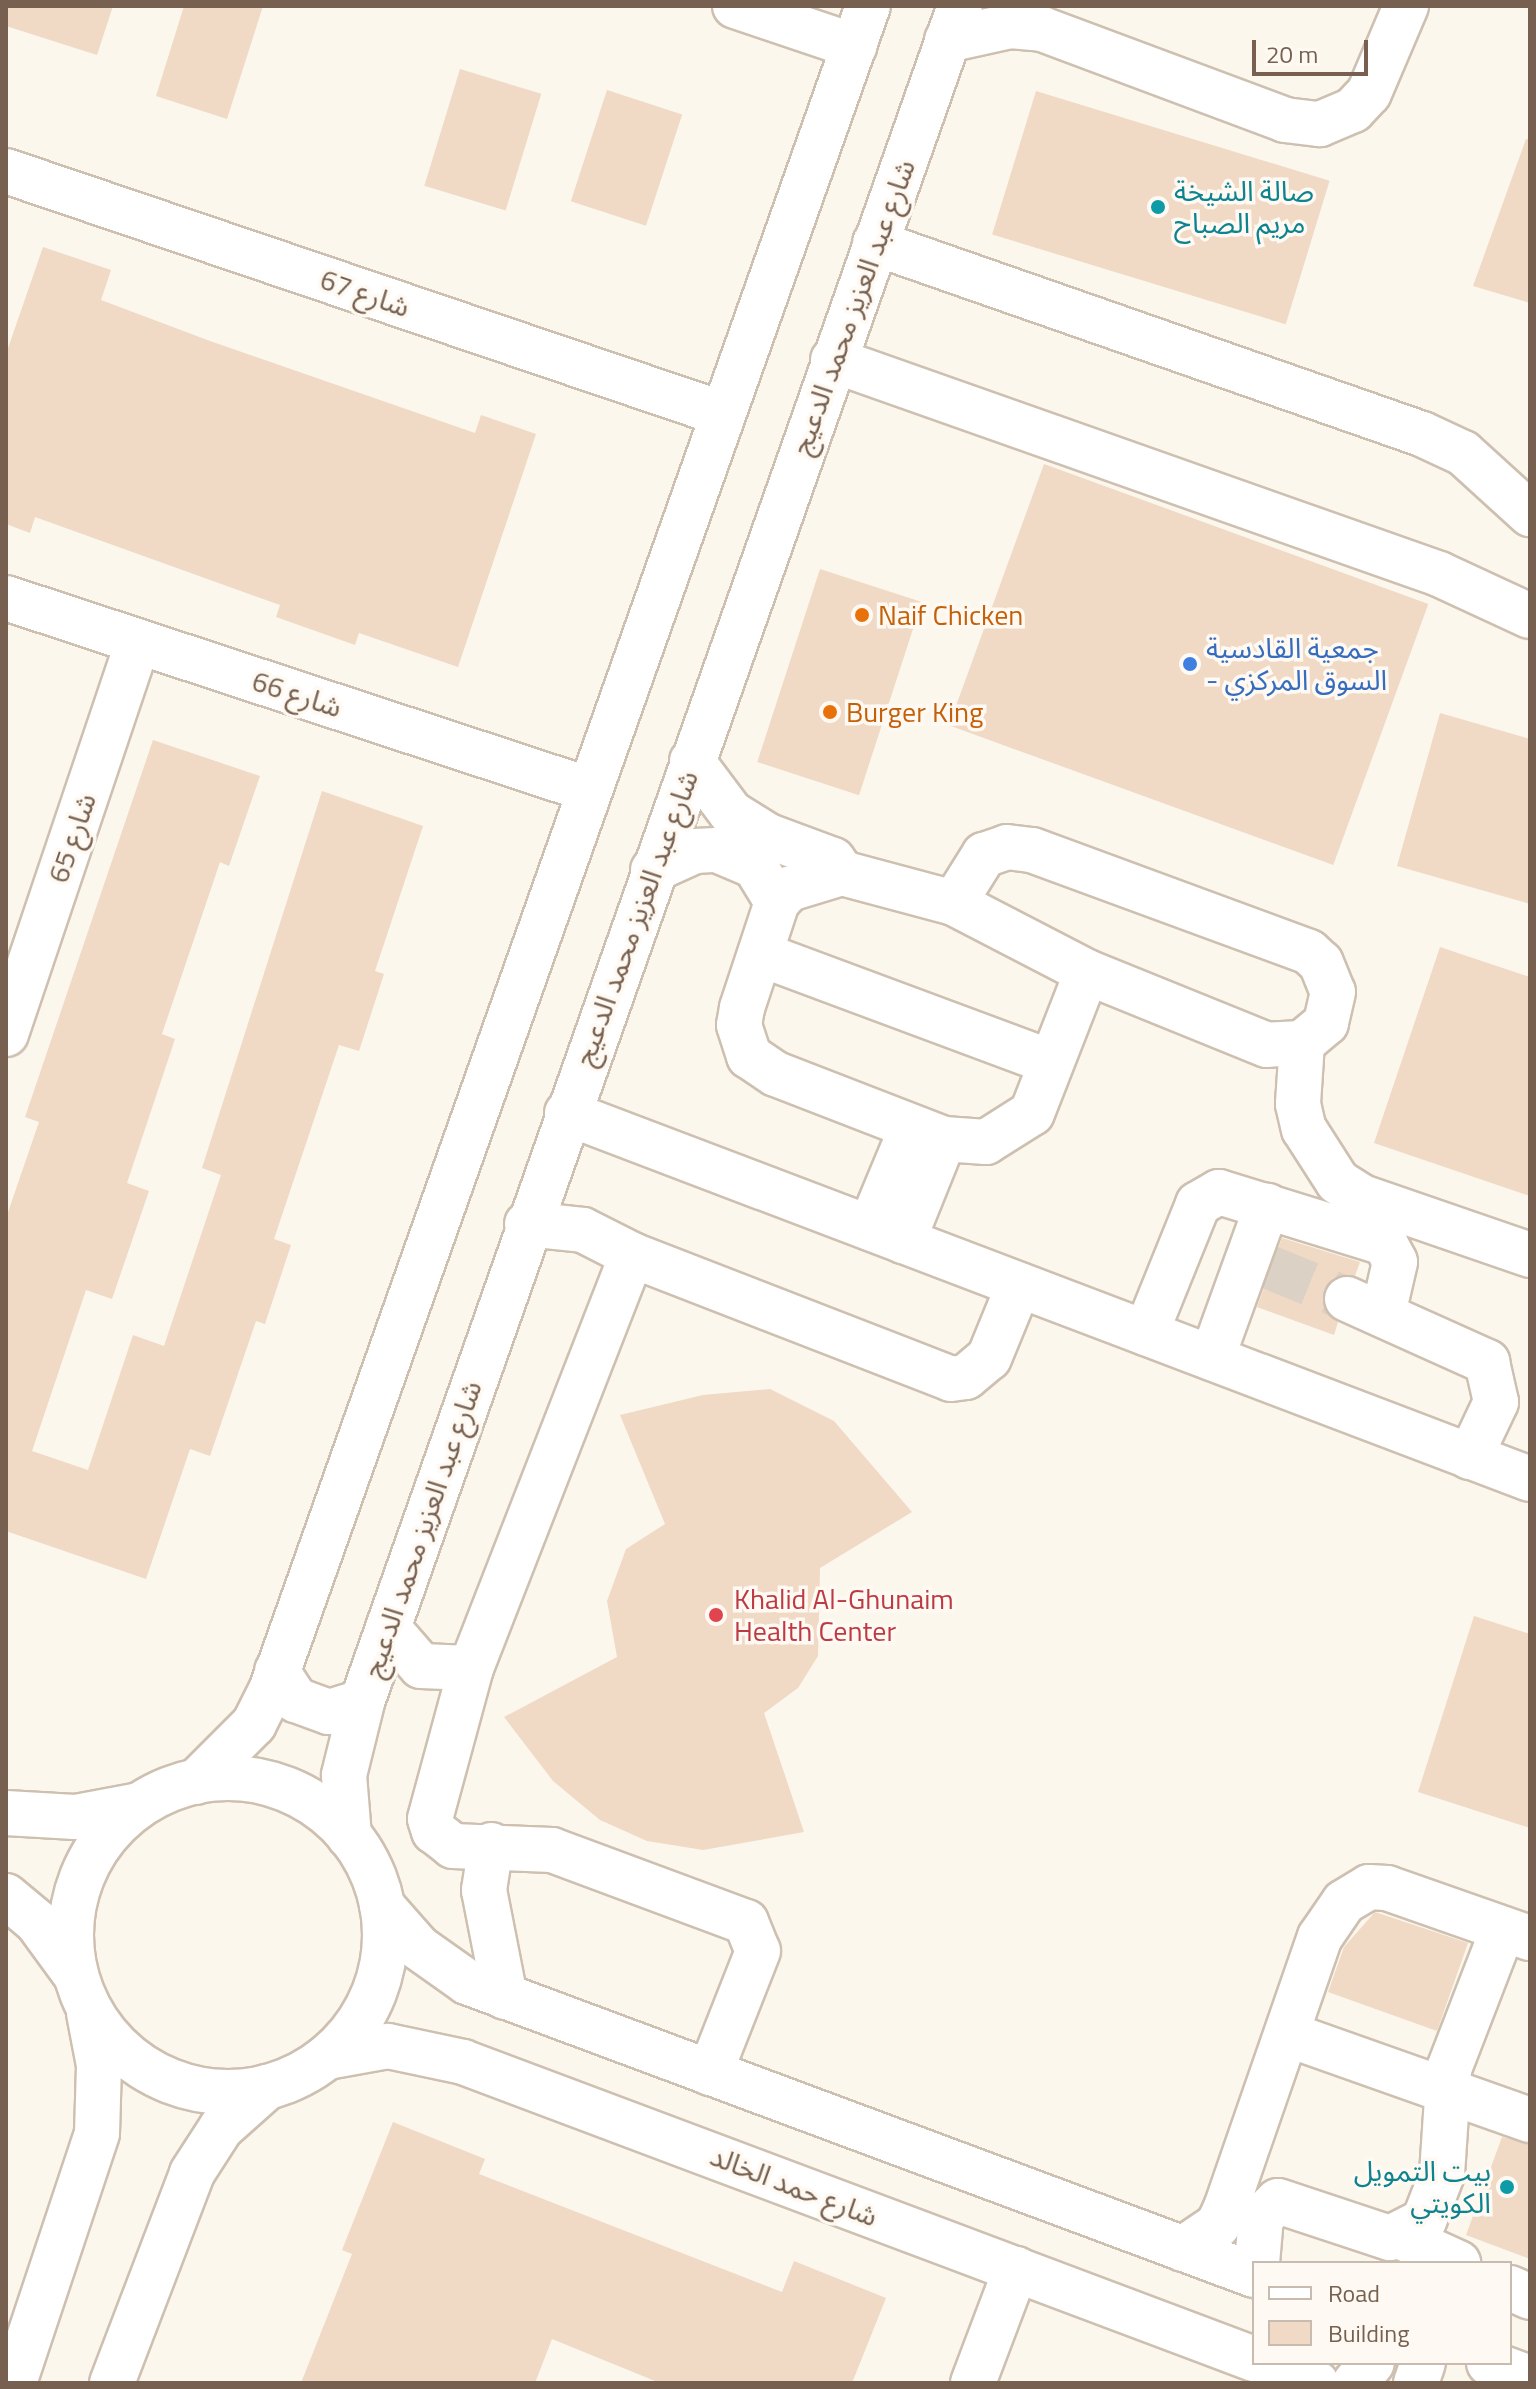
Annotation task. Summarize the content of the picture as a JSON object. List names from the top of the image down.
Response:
{
  "streets": {
    "street": [
      "شارع 67",
      "شارع عبد العزيز محمد الدعيج",
      "شارع 66",
      "شارع 65",
      "شارع حمد الخالد"
    ]
  },
  "crossings": [
    ["شارع 66", "شارع 65"]
  ],
  "places": [
    "صالة الشيخة مريم الصباح",
    "Naif Chicken",
    "جمعية القادسية - السوق المركزي",
    "Burger King",
    "Khalid Al-Ghunaim Health Center",
    "بيت التمويل الكويتي"
  ],
  "legend": ["Road", "Building"],
  "scale_bar": "20 m"
}
